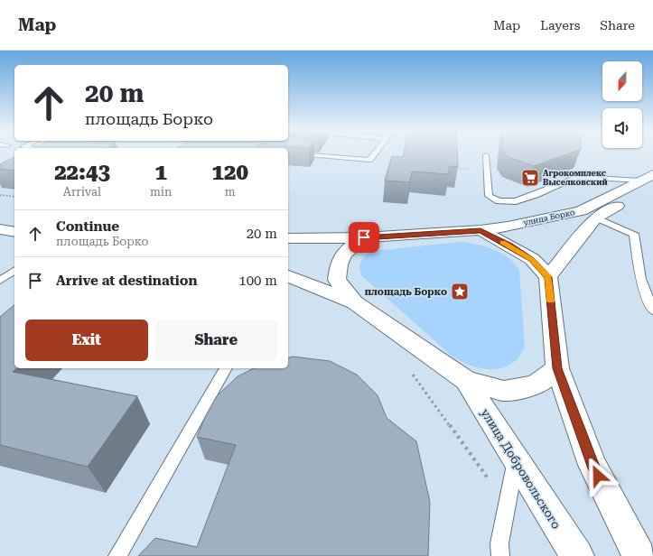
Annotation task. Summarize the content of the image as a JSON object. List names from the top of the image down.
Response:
{
  "streets": {
    "main road": ["улица Борко", "улица Добровольского"]
  },
  "places": {
    "supermarket": ["Агрокомплекс Выселковский"],
    "place": ["площадь Борко"]
  },
  "north": "bottom",
  "page": {
    "header": "Map",
    "nav": ["Map", "Layers", "Share"],
    "turn": ["20 m", "площадь Борко"],
    "eta": [
      "22:43",
      "Arrival",
      "1",
      "min",
      "120",
      "m"
    ],
    "list": [
      {
        "name": "Continue",
        "note": "площадь Борко",
        "value": "20 m"
      },
      {
        "name": "Arrive at destination",
        "value": "100 m"
      }
    ],
    "buttons": ["Exit", "Share"]
  }
}
